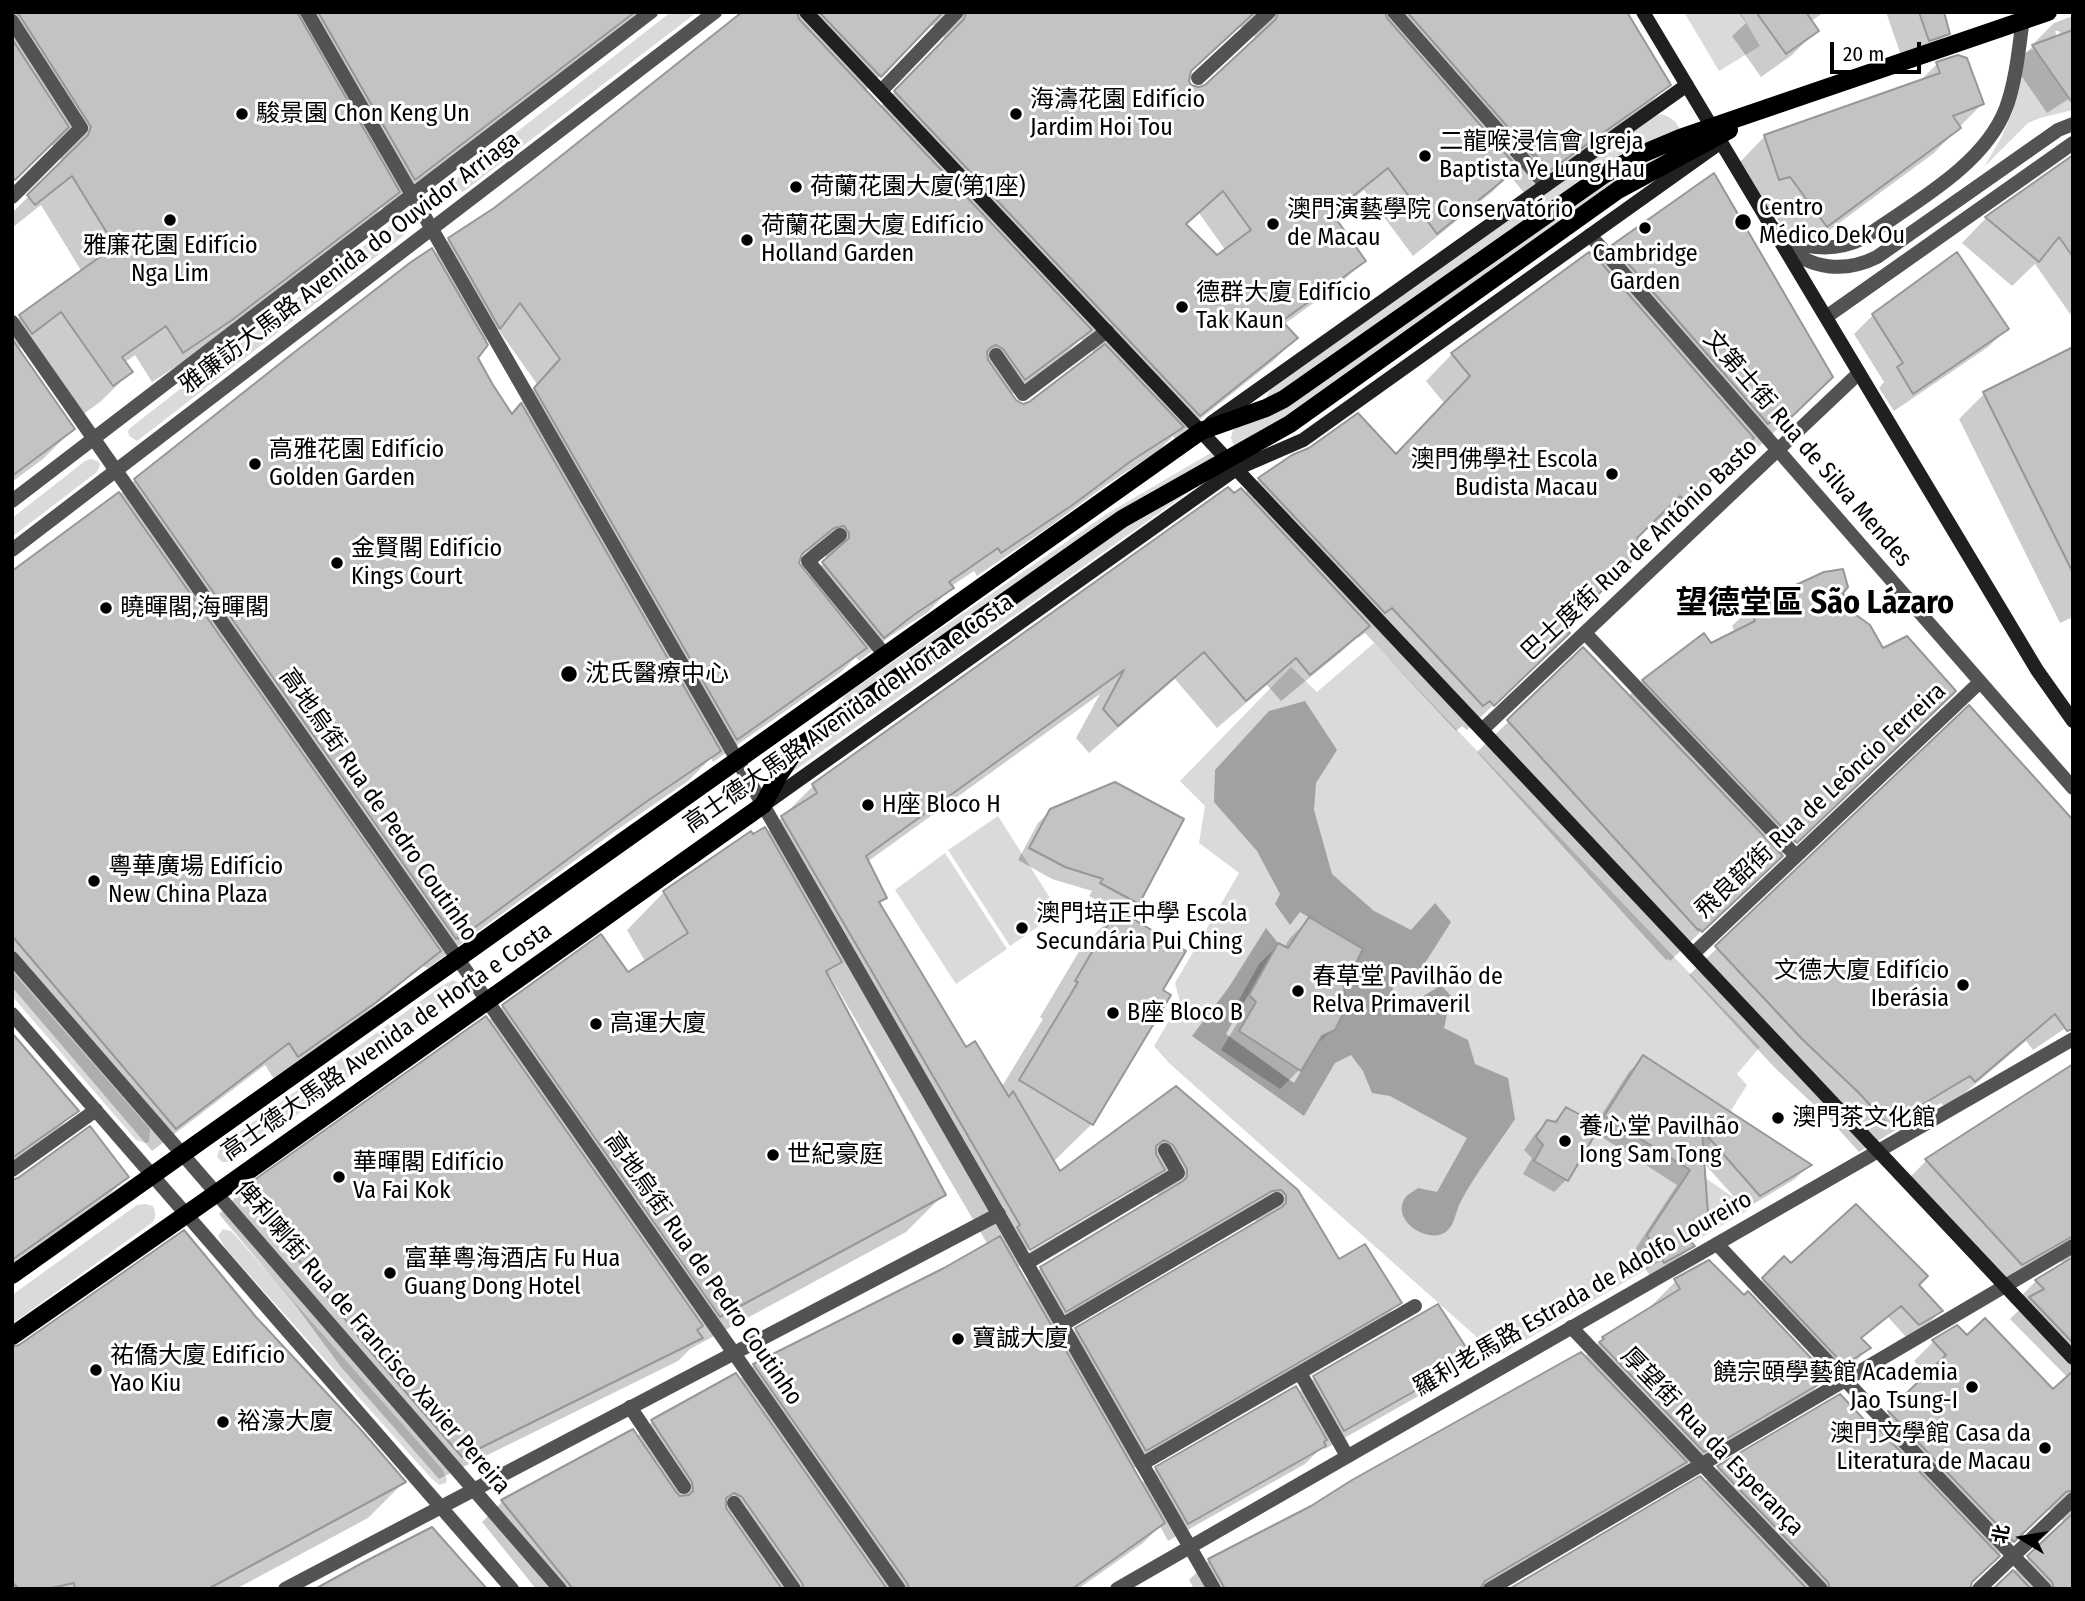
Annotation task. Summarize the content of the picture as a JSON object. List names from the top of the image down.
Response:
{
  "streets": {
    "main road": ["高士德大馬路 Avenida de Horta e Costa"],
    "street": [
      "雅廉訪大馬路 Avenida do Ouvidor Arriaga",
      "文第士街 Rua de Silva Mendes",
      "巴士度街 Rua de António Basto",
      "飛良韶街 Rua de Leôncio Ferreira",
      "高地烏街 Rua de Pedro Coutinho",
      "羅利老馬路 Estrada de Adolfo Loureiro",
      "俾利喇街 Rua de Francisco Xavier Pereira",
      "厚望街 Rua da Esperança"
    ]
  },
  "crossings": [
    ["雅廉訪大馬路 Avenida do Ouvidor Arriaga", "高地烏街 Rua de Pedro Coutinho"],
    ["文第士街 Rua de Silva Mendes", "巴士度街 Rua de António Basto"],
    ["文第士街 Rua de Silva Mendes", "高士德大馬路 Avenida de Horta e Costa"],
    ["文第士街 Rua de Silva Mendes", "飛良韶街 Rua de Leôncio Ferreira"],
    ["高士德大馬路 Avenida de Horta e Costa", "高地烏街 Rua de Pedro Coutinho"],
    ["高士德大馬路 Avenida de Horta e Costa", "俾利喇街 Rua de Francisco Xavier Pereira"],
    ["羅利老馬路 Estrada de Adolfo Loureiro", "厚望街 Rua da Esperança"]
  ],
  "districts": ["望德堂區 São Lázaro"],
  "places": [
    "駿景園 Chon Keng Un",
    "海濤花園 Edifício Jardim Hoi Tou",
    "二龍喉浸信會 Igreja Baptista Ye Lung Hau",
    "荷蘭花園大廈(第1座)",
    "雅廉花園 Edifício Nga Lim",
    "Centro Médico Dek Ou",
    "澳門演藝學院 Conservatório de Macau",
    "Cambridge Garden",
    "荷蘭花園大廈 Edifício Holland Garden",
    "德群大廈 Edifício Tak Kaun",
    "高雅花園 Edifício Golden Garden",
    "澳門佛學社 Escola Budista Macau",
    "金賢閣 Edifício Kings Court",
    "曉暉閣,海暉閣",
    "沈氏醫療中心",
    "H座 Bloco H",
    "粵華廣場 Edifício New China Plaza",
    "澳門培正中學 Escola Secundária Pui Ching",
    "文德大廈 Edifício Iberásia",
    "春草堂 Pavilhão de Relva Primaveril",
    "B座 Bloco B",
    "高運大廈",
    "澳門茶文化館",
    "養心堂 Pavilhão Iong Sam Tong",
    "世紀豪庭",
    "華暉閣 Edifício Va Fai Kok",
    "富華粵海酒店 Fu Hua Guang Dong Hotel",
    "寶誠大廈",
    "祐僑大廈 Edifício Yao Kiu",
    "饒宗頤學藝館 Academia Jao Tsung-I",
    "裕濠大廈",
    "澳門文學館 Casa da Literatura de Macau"
  ],
  "scale_bar": "20 m",
  "north": "left"
}
